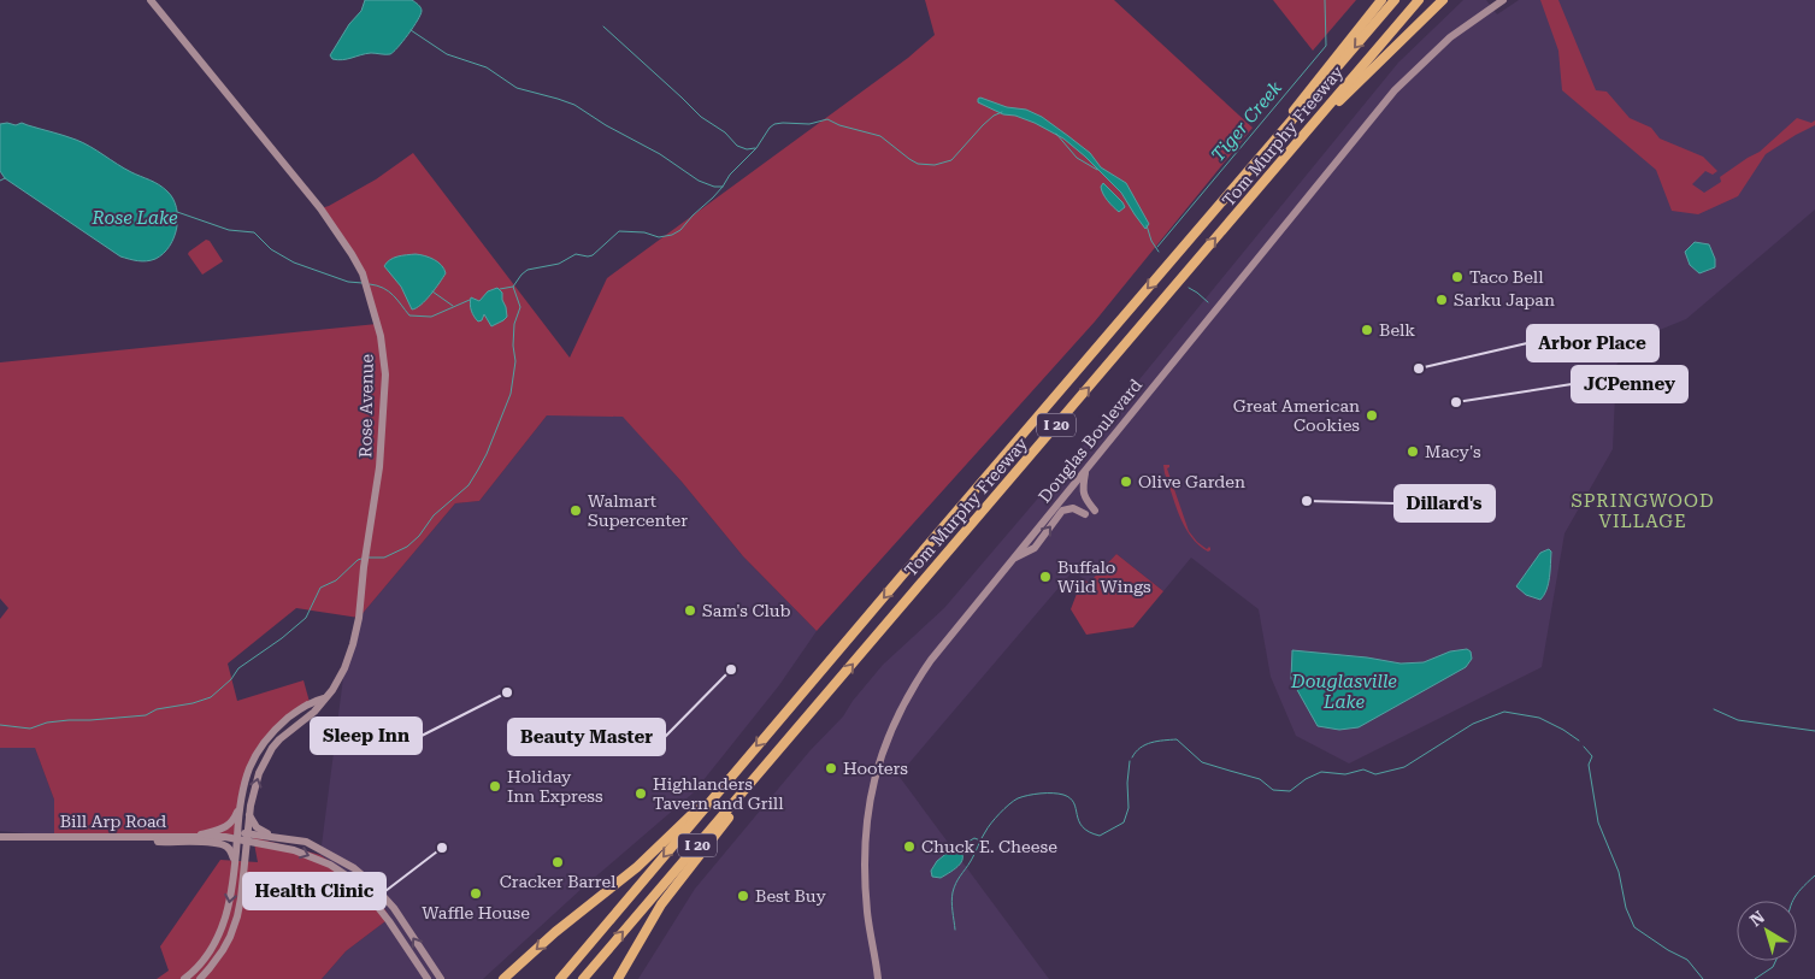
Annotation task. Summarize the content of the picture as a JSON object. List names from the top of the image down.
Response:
{
  "streets": {
    "highway": ["Tom Murphy Freeway", "I 20"],
    "main road": ["Rose Avenue", "Douglas Boulevard", "Bill Arp Road"]
  },
  "crossings": [
    ["Rose Avenue", "Bill Arp Road"]
  ],
  "districts": ["SPRINGWOOD VILLAGE"],
  "water": ["Tiger Creek", "Rose Lake", "Douglasville Lake"],
  "places": [
    "Taco Bell",
    "Sarku Japan",
    "Belk",
    "Arbor Place",
    "JCPenney",
    "Great American Cookies",
    "Macy's",
    "Olive Garden",
    "Dillard's",
    "Walmart Supercenter",
    "Buffalo Wild Wings",
    "Sam's Club",
    "Beauty Master",
    "Sleep Inn",
    "Hooters",
    "Holiday Inn Express",
    "Highlanders Tavern and Grill",
    "Chuck E. Cheese",
    "Health Clinic",
    "Cracker Barrel",
    "Waffle House",
    "Best Buy"
  ],
  "north": "top left"
}
